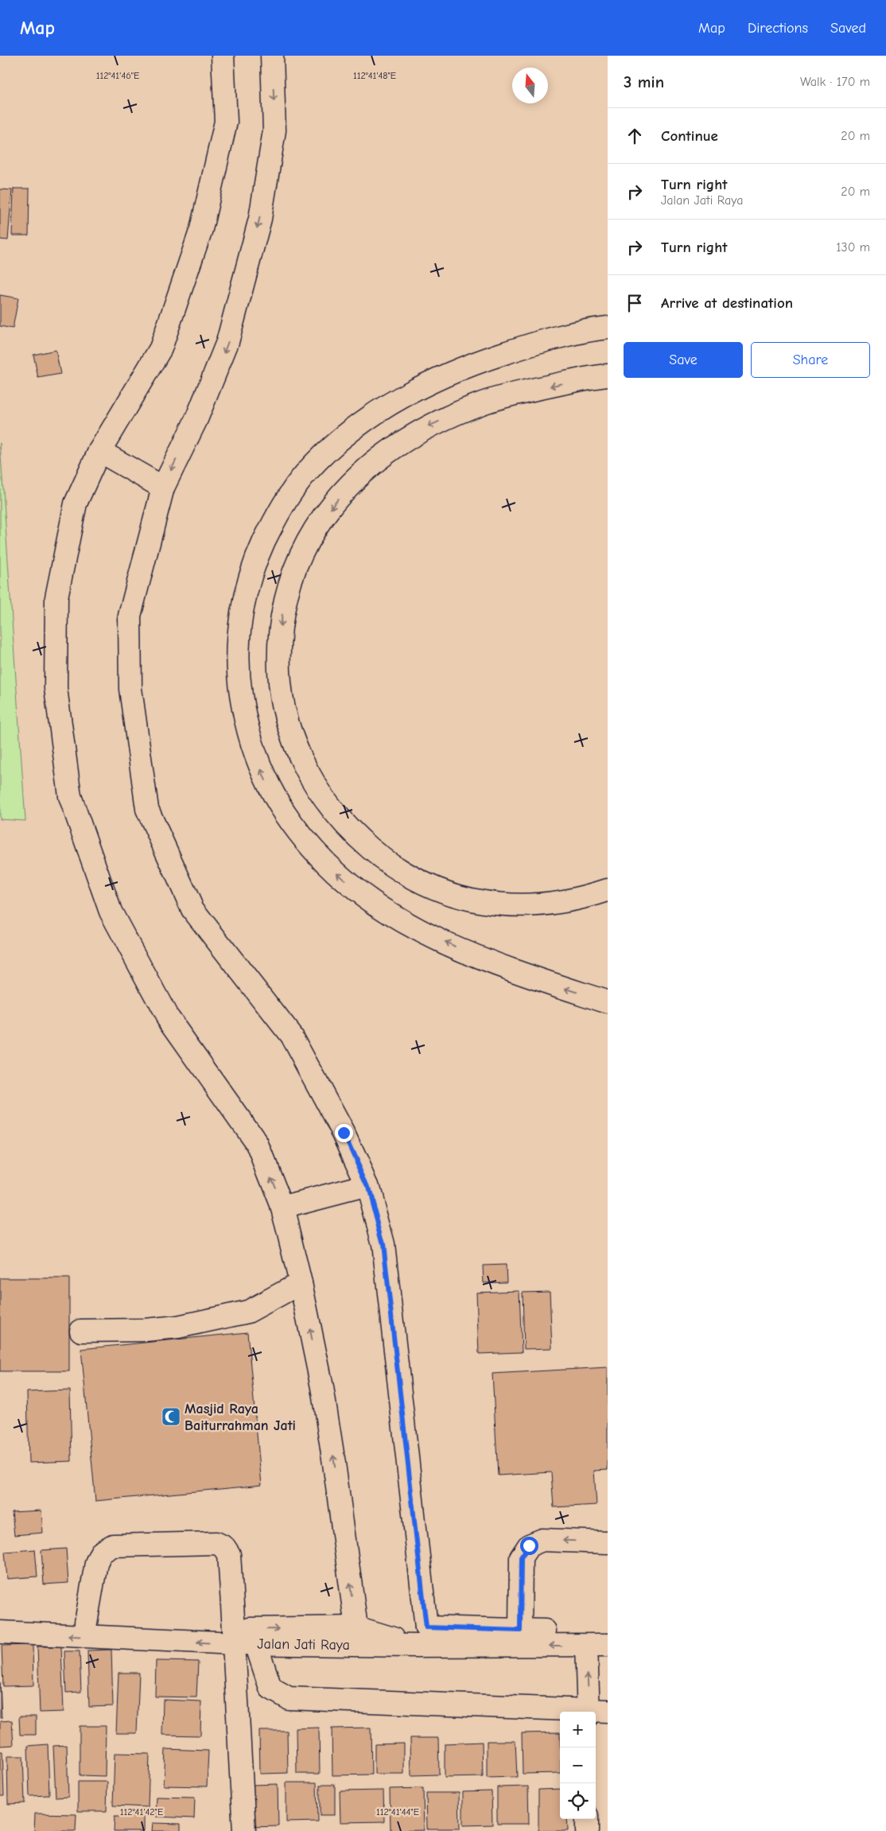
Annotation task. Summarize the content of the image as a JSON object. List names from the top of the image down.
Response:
{
  "streets": {
    "main road": ["Jalan Jati Raya"]
  },
  "places": {
    "mosque": ["Masjid Raya Baiturrahman Jati"]
  },
  "north": "top",
  "page": {
    "header": "Map",
    "nav": ["Map", "Directions", "Saved"],
    "heading": ["3 min", "Walk · 170 m"],
    "list": [
      ["Continue", "20 m"],
      ["Turn right", "Jalan Jati Raya", "20 m"],
      ["Turn right", "130 m"],
      "Arrive at destination"
    ],
    "buttons": ["Save", "Share"],
    "map_buttons": ["+", "−"]
  },
  "coordinates": [
    "112°41'46\"E",
    "112°41'48\"E",
    "112°41'42\"E",
    "112°41'44\"E"
  ]
}
